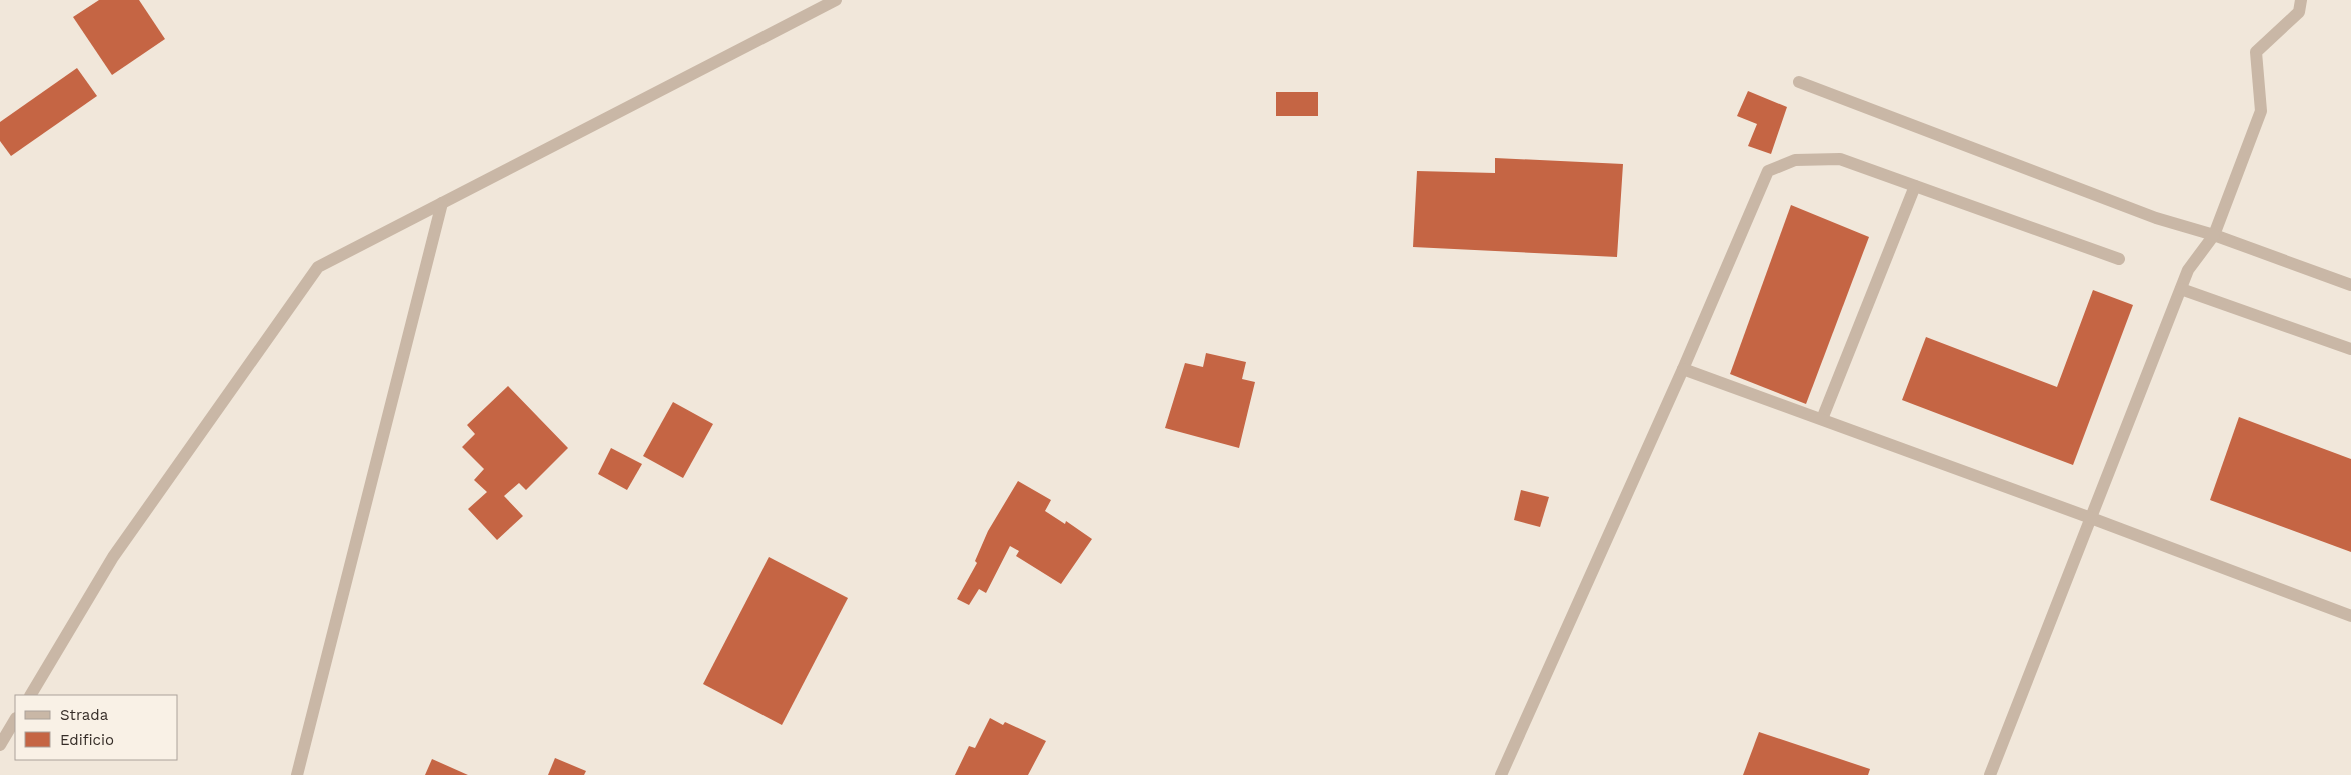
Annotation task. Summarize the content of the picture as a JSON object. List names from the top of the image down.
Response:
{
  "legend": ["Strada", "Edificio"]
}
